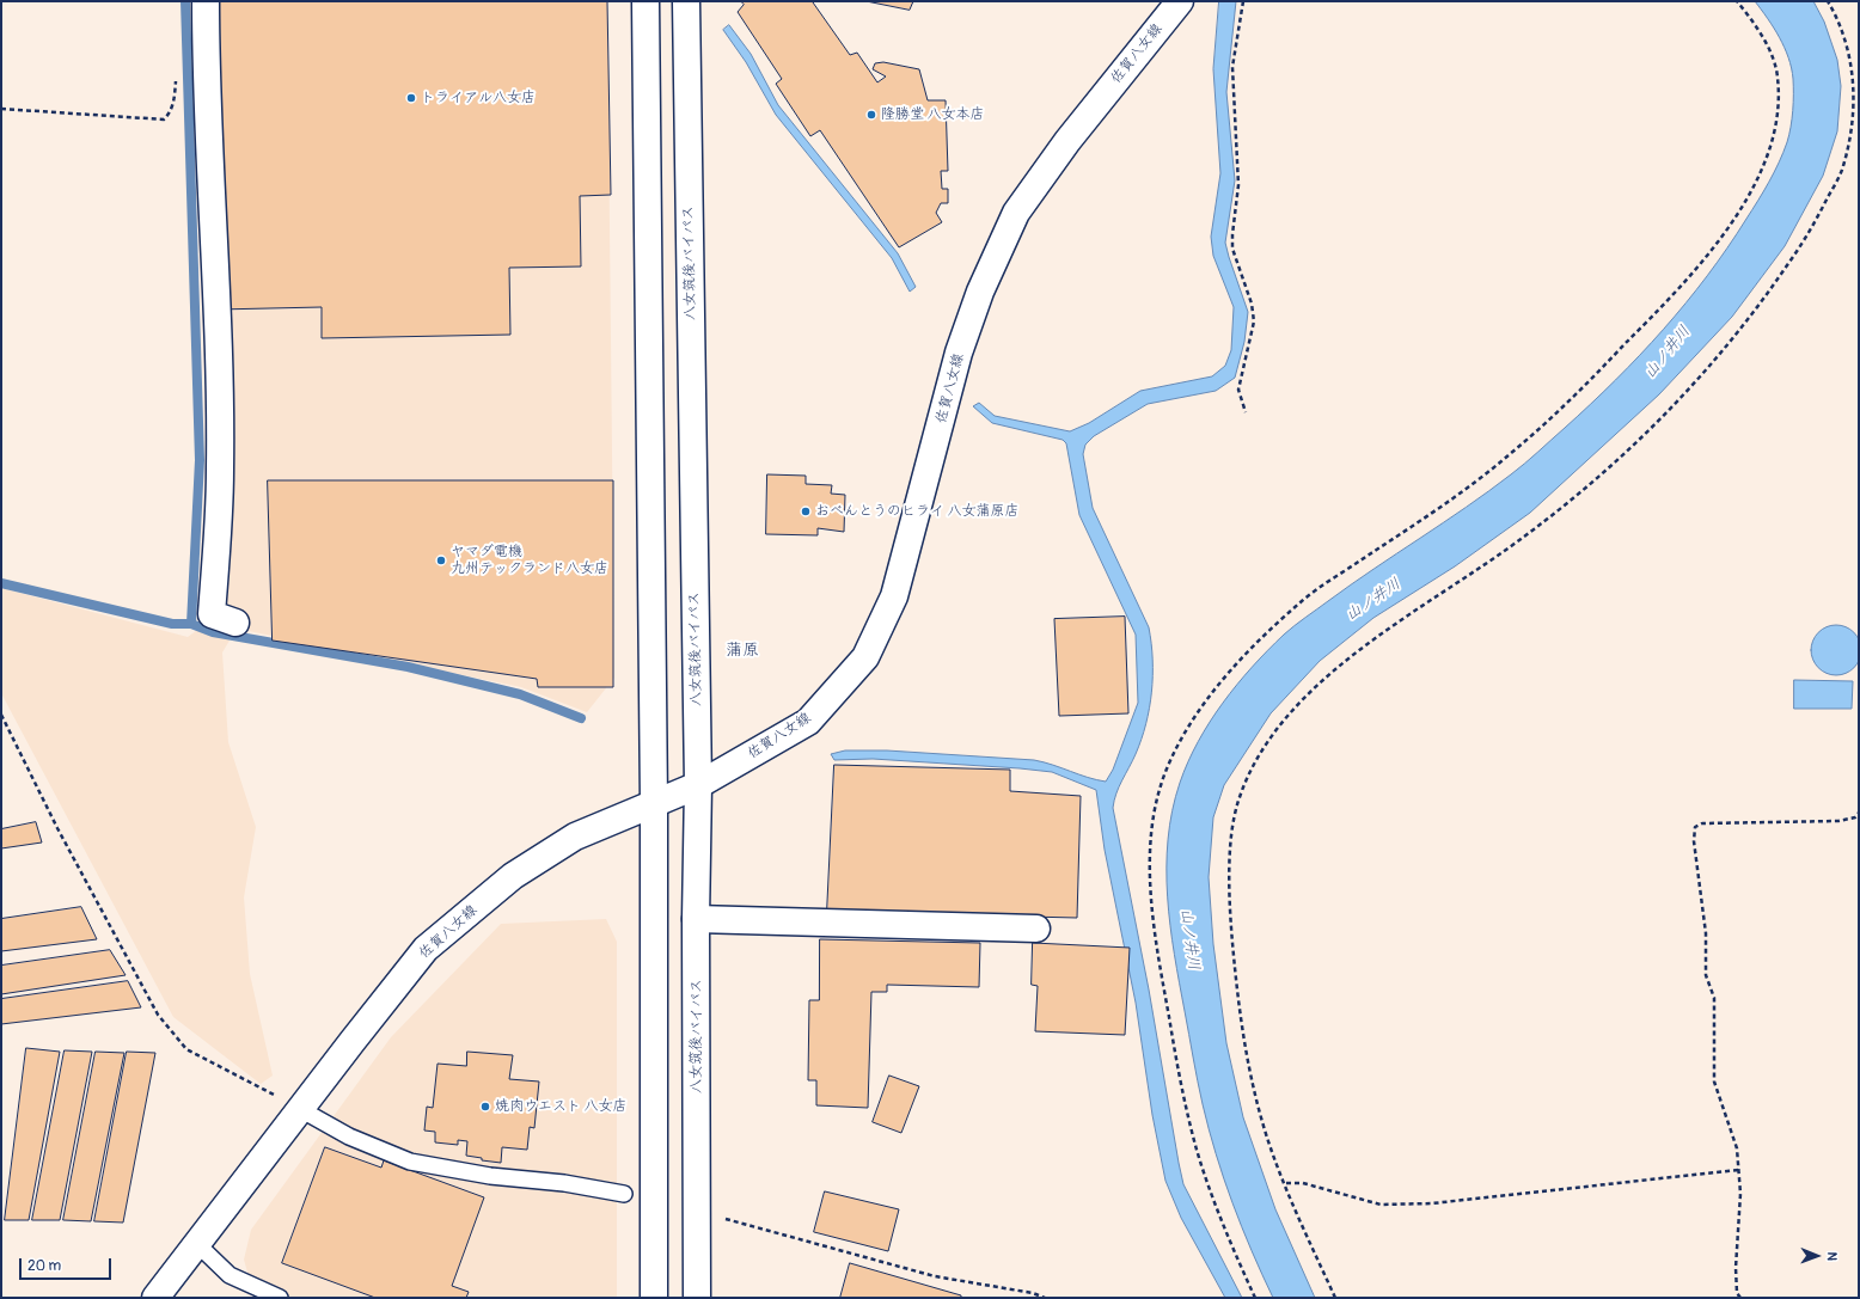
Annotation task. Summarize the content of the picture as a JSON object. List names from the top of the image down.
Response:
{
  "streets": {
    "main road": ["佐賀八女線", "八女筑後バイパス"]
  },
  "crossings": [
    ["佐賀八女線", "八女筑後バイパス"]
  ],
  "districts": ["蒲原"],
  "water": ["山ノ井川"],
  "places": [
    "トライアル八女店",
    "隆勝堂 八女本店",
    "おべんとうのヒライ 八女蒲原店",
    "ヤマダ電機 九州テックランド八女店",
    "焼肉ウエスト 八女店"
  ],
  "scale_bar": "20 m",
  "north": "right"
}
